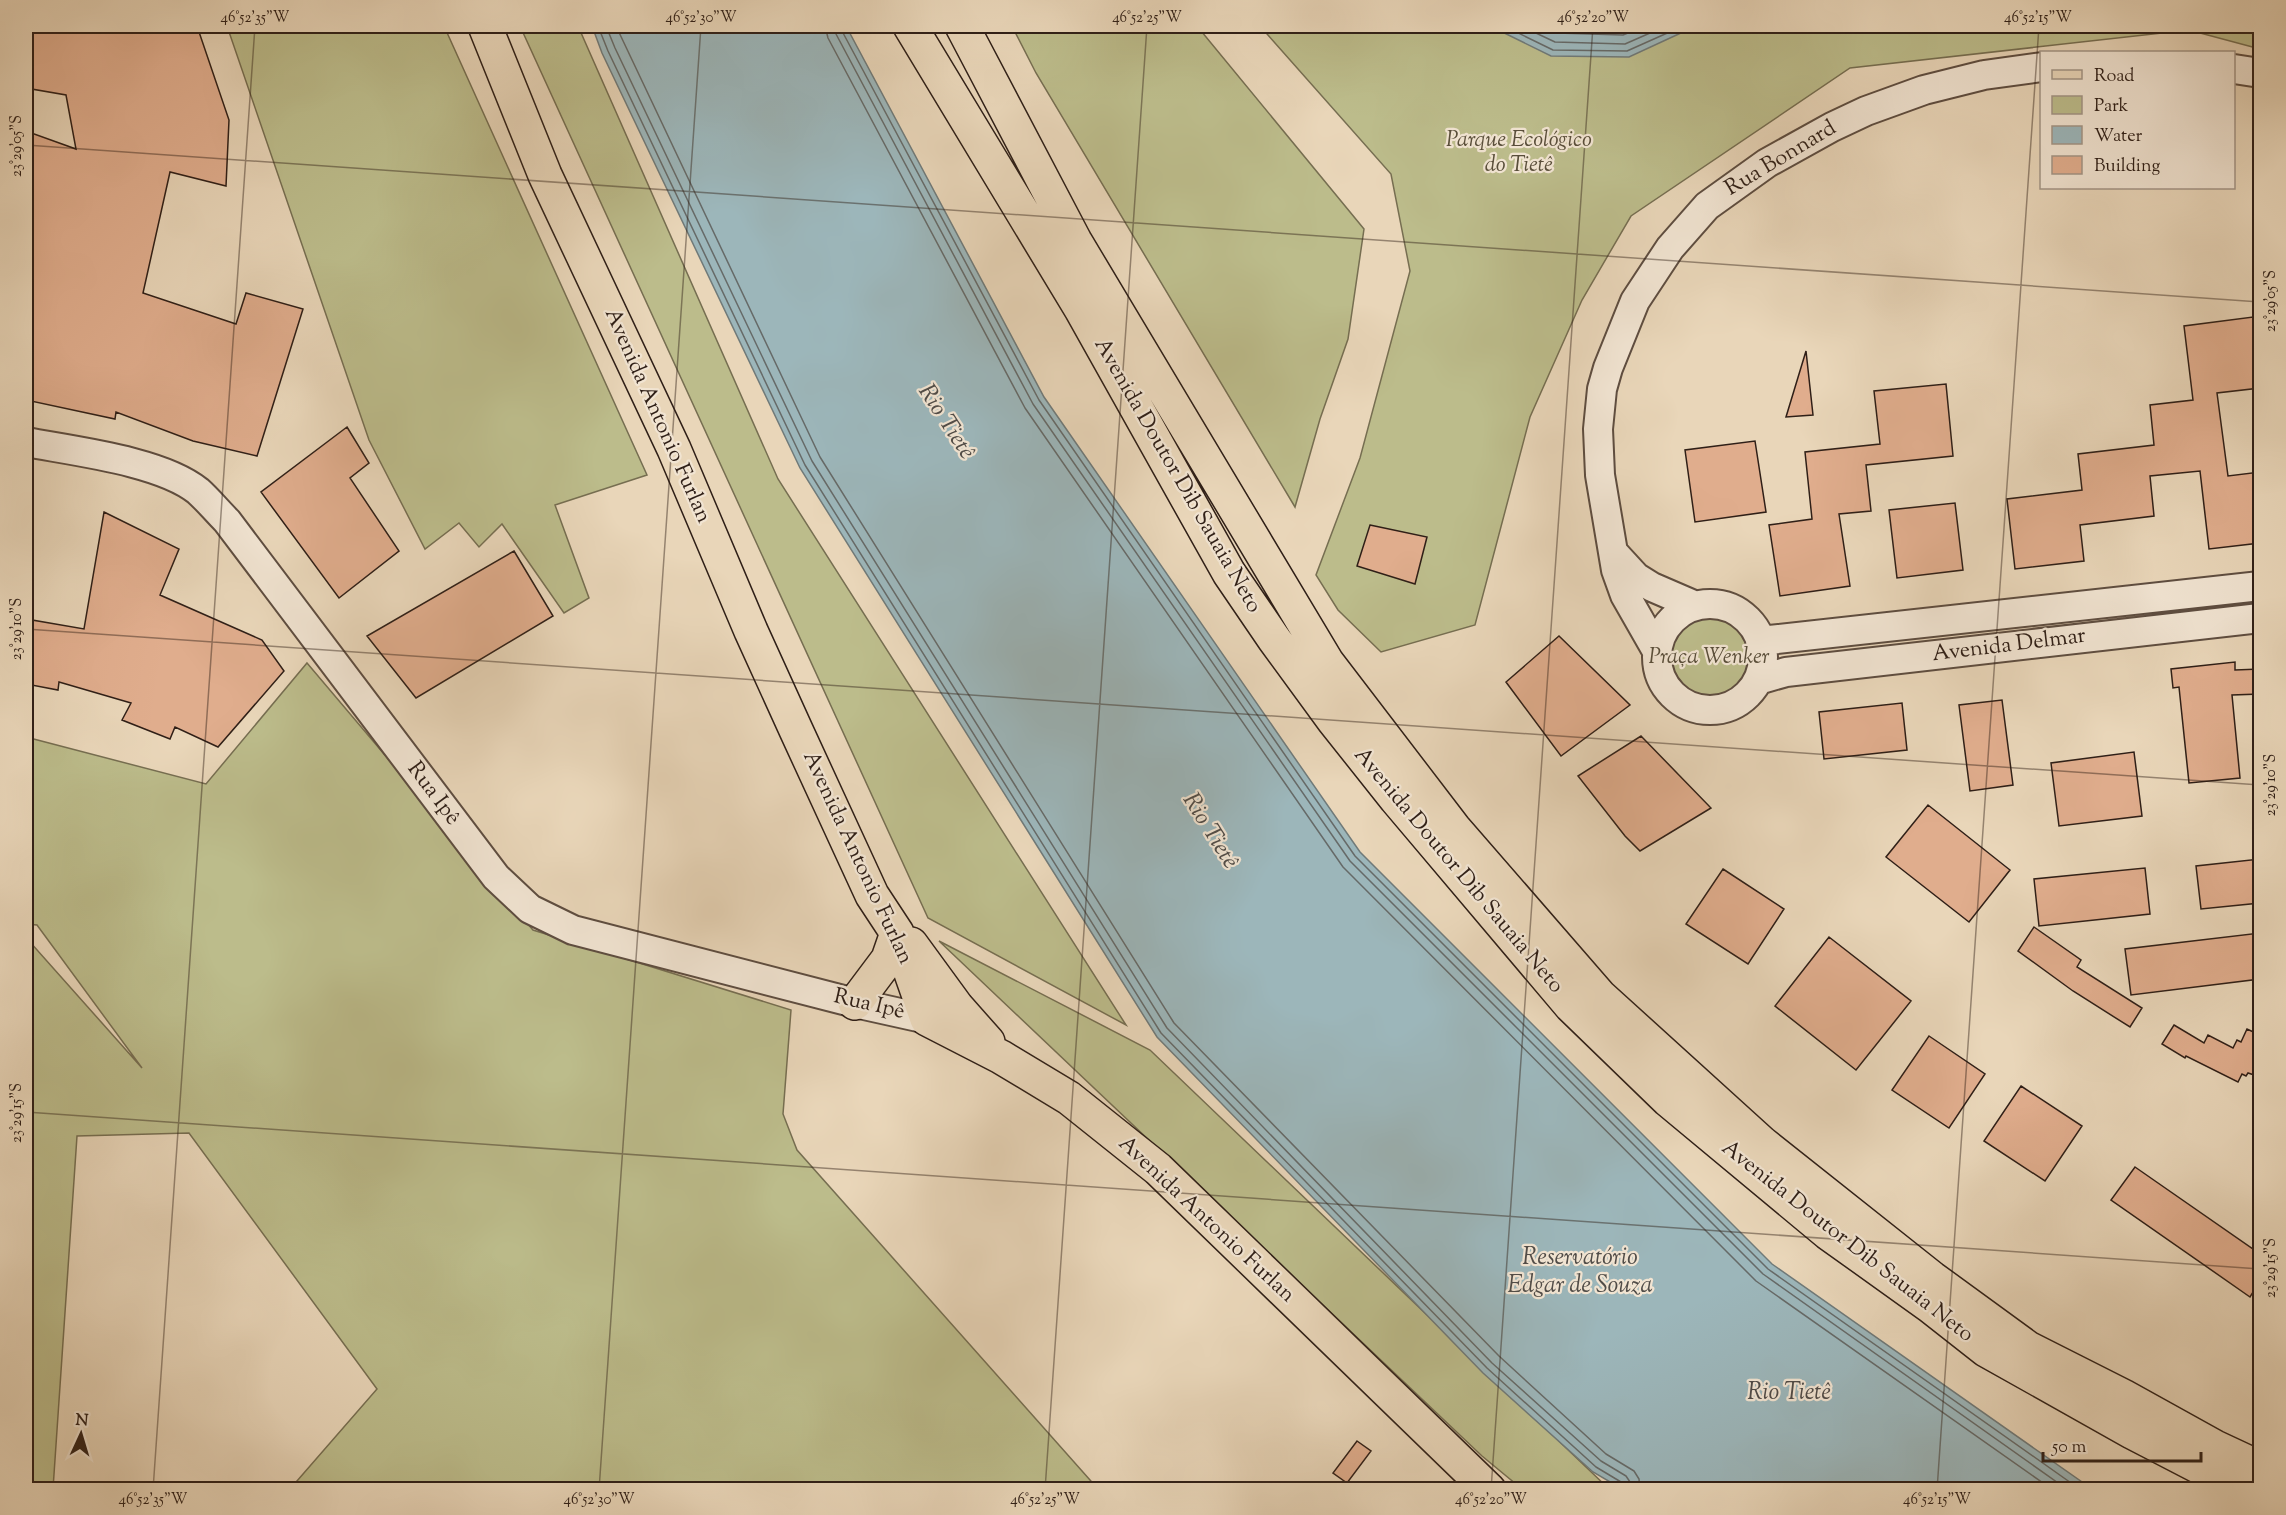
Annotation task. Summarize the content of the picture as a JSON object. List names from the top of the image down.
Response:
{
  "streets": {
    "main road": ["Avenida Antonio Furlan", "Avenida Doutor Dib Sauaia Neto"],
    "street": ["Rua Bonnard", "Avenida Delmar", "Rua Ipê"]
  },
  "crossings": [
    ["Rua Bonnard", "Avenida Delmar"],
    ["Avenida Antonio Furlan", "Rua Ipê"]
  ],
  "water": ["Rio Tietê", "Reservatório Edgar de Souza"],
  "parks": ["Parque Ecológico do Tietê", "Praça Wenker"],
  "legend": [
    "Road",
    "Park",
    "Water",
    "Building"
  ],
  "scale_bar": "50 m",
  "north": "top",
  "coordinates": [
    "46°52'35\"W",
    "46°52'30\"W",
    "46°52'25\"W",
    "46°52'20\"W",
    "46°52'15\"W",
    "23°29'05\"S",
    "23°29'10\"S",
    "23°29'15\"S"
  ]
}
